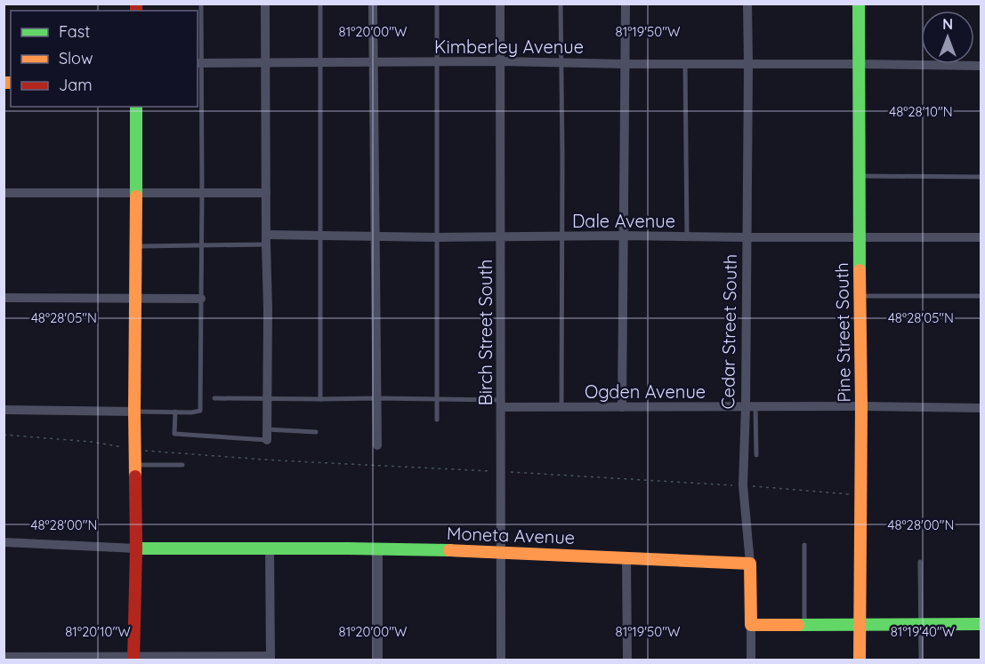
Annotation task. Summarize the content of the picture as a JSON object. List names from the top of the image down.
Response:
{
  "streets": {
    "street": [
      "Kimberley Avenue",
      "Dale Avenue",
      "Cedar Street South",
      "Birch Street South",
      "Pine Street South",
      "Ogden Avenue",
      "Moneta Avenue"
    ]
  },
  "crossings": [
    ["Kimberley Avenue", "Cedar Street South"],
    ["Kimberley Avenue", "Birch Street South"],
    ["Kimberley Avenue", "Pine Street South"],
    ["Dale Avenue", "Cedar Street South"],
    ["Dale Avenue", "Birch Street South"],
    ["Dale Avenue", "Pine Street South"],
    ["Cedar Street South", "Ogden Avenue"],
    ["Cedar Street South", "Moneta Avenue"],
    ["Birch Street South", "Ogden Avenue"],
    ["Birch Street South", "Moneta Avenue"],
    ["Pine Street South", "Ogden Avenue"]
  ],
  "legend": ["Fast", "Slow", "Jam"],
  "north": "top",
  "coordinates": [
    "81°20'00\"W",
    "81°19'50\"W",
    "48°28'10\"N",
    "48°28'05\"N",
    "48°28'00\"N",
    "81°20'10\"W",
    "81°19'40\"W"
  ]
}
